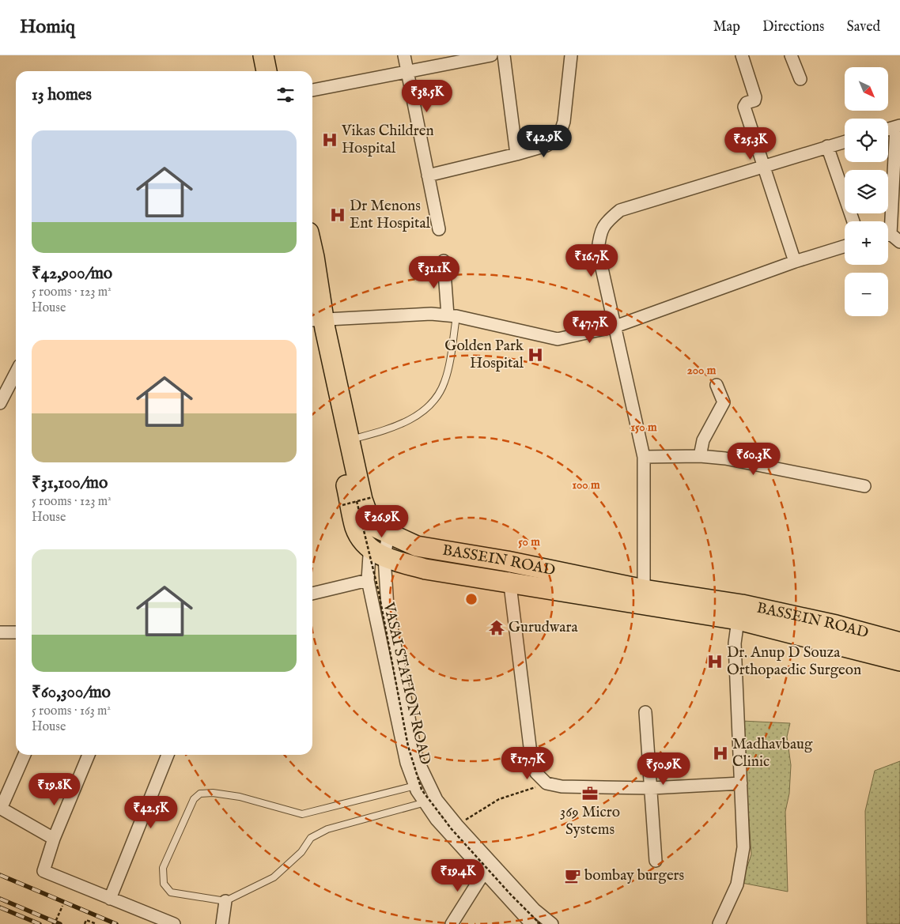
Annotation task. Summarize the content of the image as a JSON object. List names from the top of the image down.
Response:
{
  "streets": {
    "main road": ["BASSEIN ROAD"],
    "street": ["VASAI STATION ROAD"]
  },
  "crossings": [
    ["BASSEIN ROAD", "VASAI STATION ROAD"]
  ],
  "places": {
    "hospital": [
      "Vikas Children Hospital",
      "Dr Menons Ent Hospital",
      "Golden Park Hospital",
      "Dr. Anup D Souza Orthopaedic Surgeon",
      "Madhavbaug Clinic"
    ],
    "temple": ["Gurudwara"],
    "office": ["369 Micro Systems"],
    "cafe": ["bombay burgers"]
  },
  "north": "bottom right",
  "page": {
    "header": "Homiq",
    "nav": ["Map", "Directions", "Saved"],
    "map_buttons": ["+", "−"],
    "heading": "13 homes",
    "price": [
      "₹38.5K",
      "₹42.9K",
      "₹25.3K",
      "₹16.7K",
      "₹31.1K",
      "₹47.7K",
      "₹60.3K",
      "₹26.9K",
      "₹17.7K",
      "₹50.9K",
      "₹19.8K",
      "₹42.5K",
      "₹19.4K"
    ],
    "list": [
      {
        "name": "₹42,900/mo",
        "note": "5 rooms · 123 m² · House"
      },
      {
        "name": "₹31,100/mo",
        "note": "5 rooms · 123 m² · House"
      },
      {
        "name": "₹60,300/mo",
        "note": "5 rooms · 163 m² · House"
      }
    ]
  },
  "rings": [
    "200 m",
    "150 m",
    "100 m",
    "50 m"
  ]
}
